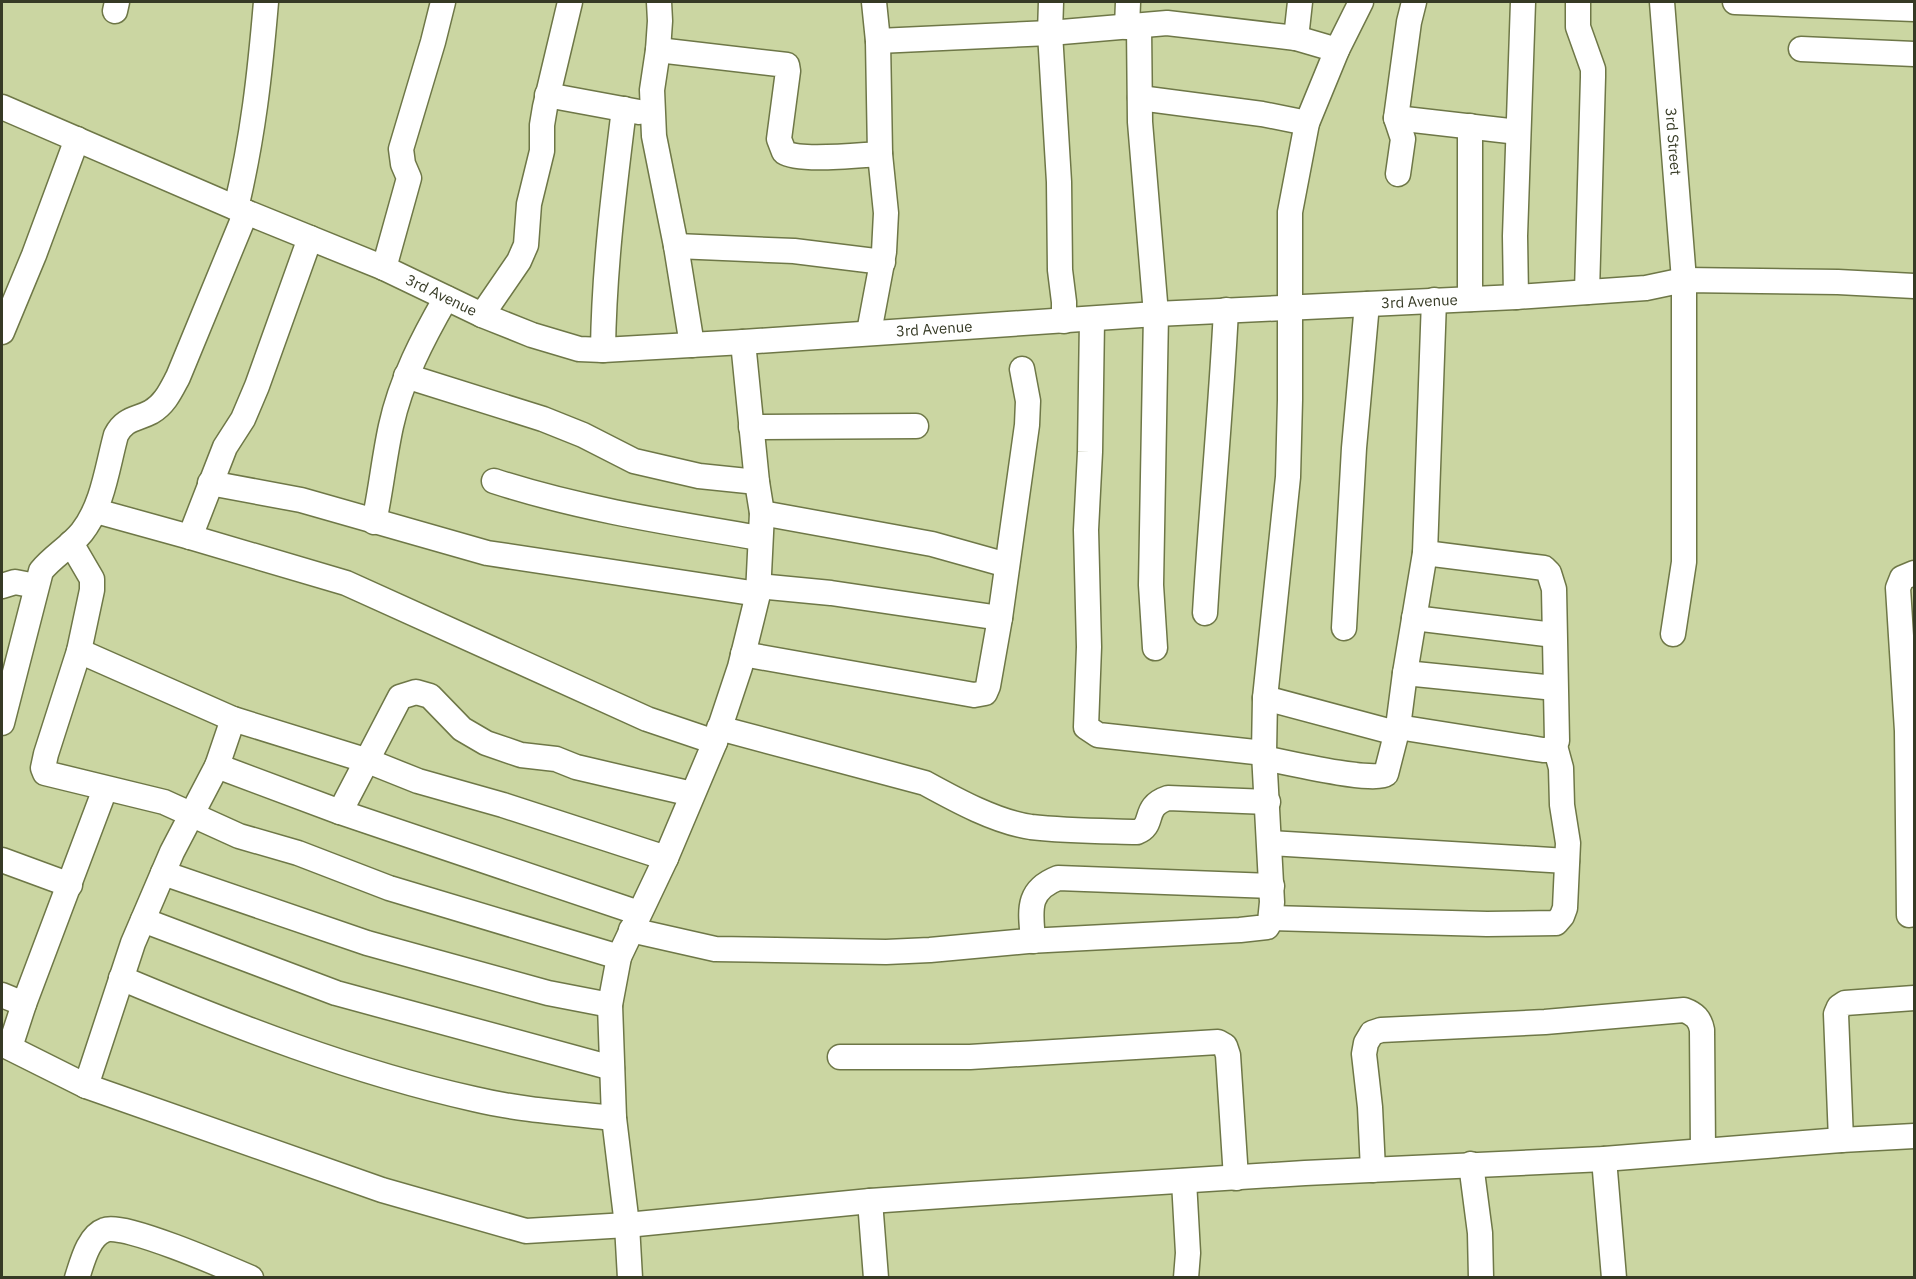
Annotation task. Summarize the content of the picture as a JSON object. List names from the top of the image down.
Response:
{
  "streets": {
    "street": ["3rd Street", "3rd Avenue"]
  },
  "crossings": [
    ["3rd Street", "3rd Avenue"]
  ]
}
